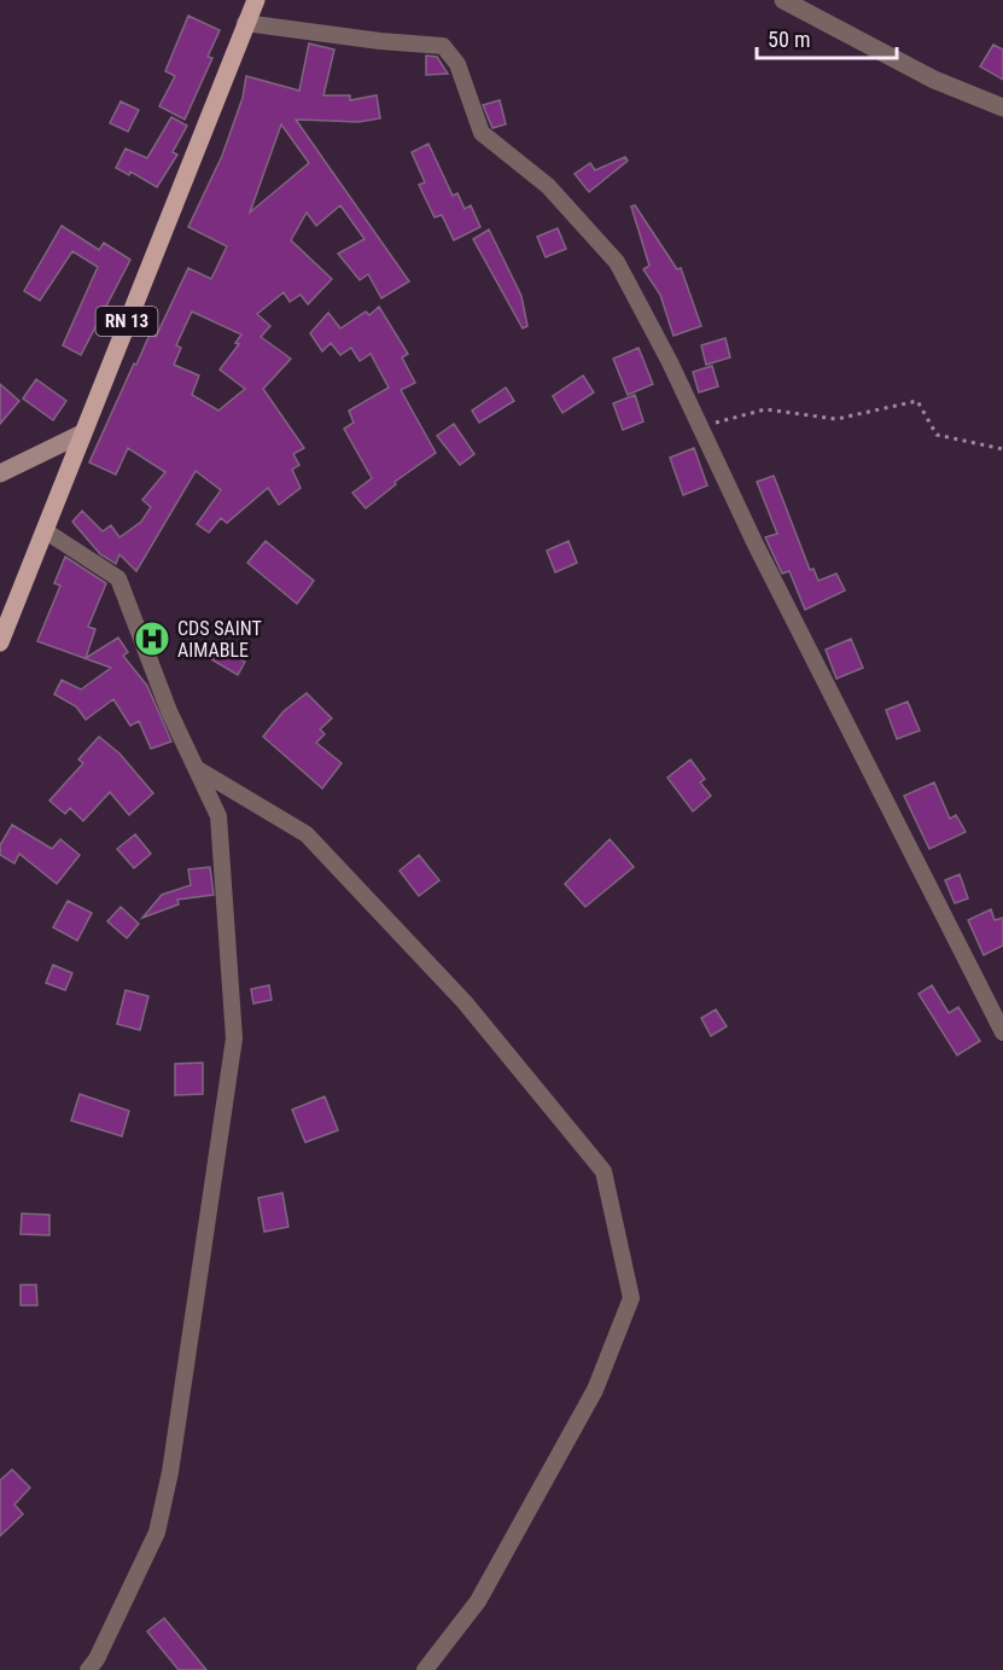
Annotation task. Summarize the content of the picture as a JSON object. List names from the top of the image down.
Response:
{
  "streets": {
    "main road": ["RN 13"]
  },
  "places": {
    "hospital": ["CDS SAINT AIMABLE"]
  },
  "scale_bar": "50 m"
}
